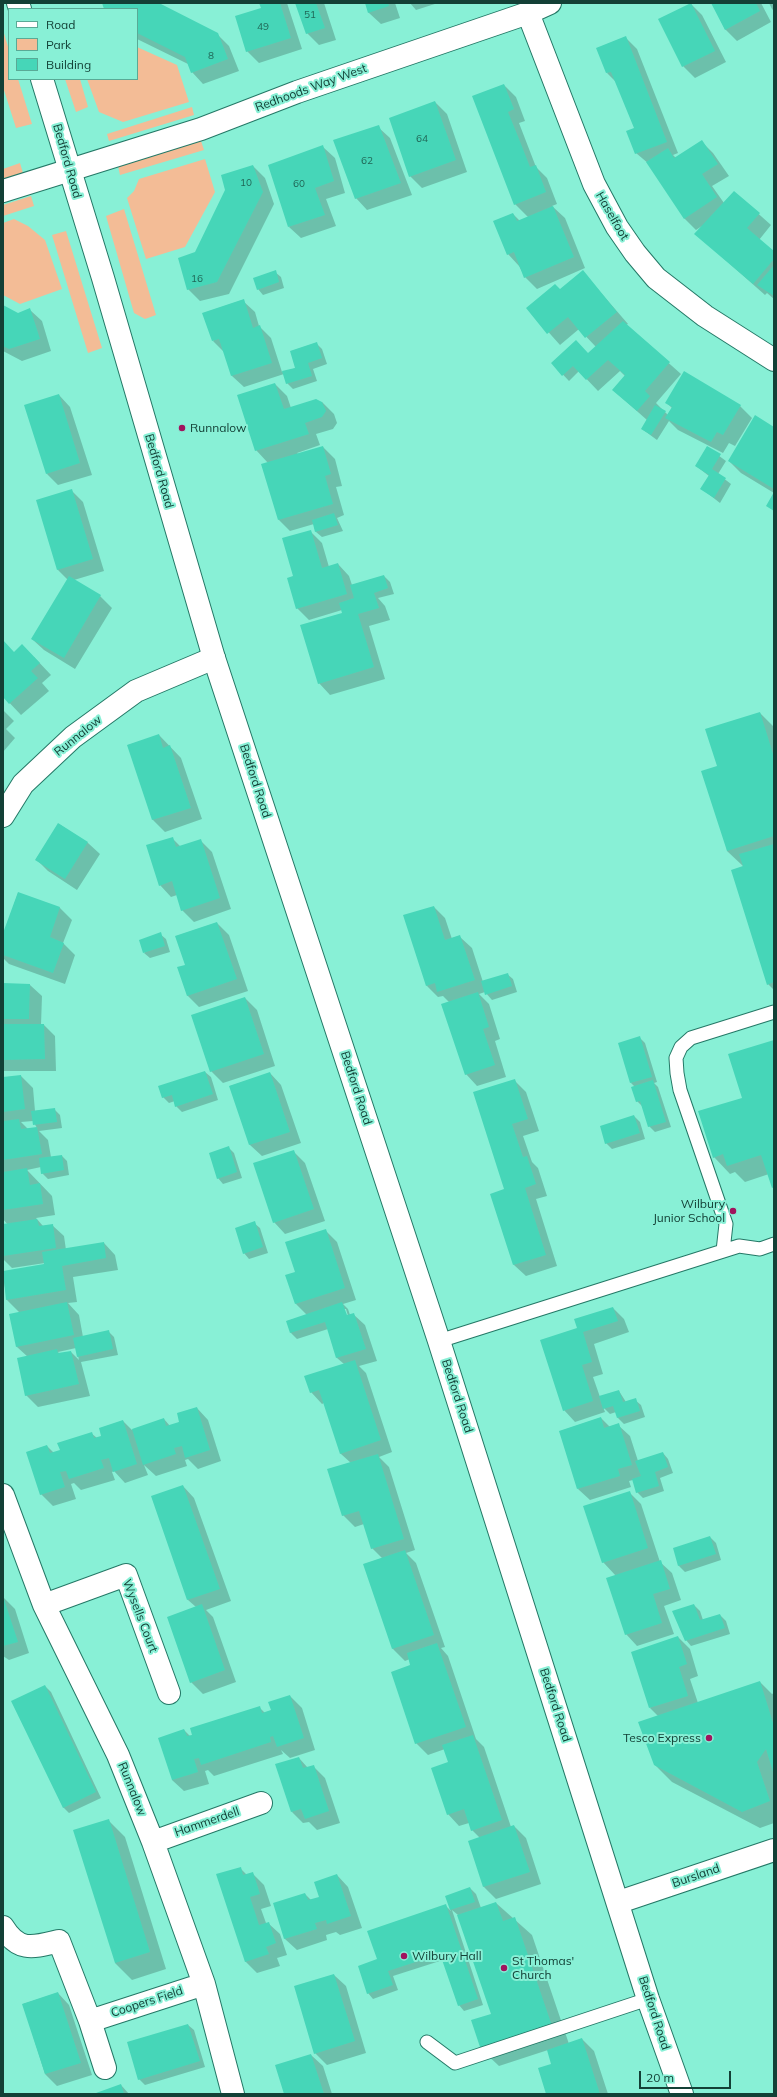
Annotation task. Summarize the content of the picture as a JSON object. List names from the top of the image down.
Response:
{
  "streets": {
    "street": [
      "Redhoods Way West",
      "Bedford Road",
      "Haselfoot",
      "Runnalow",
      "Wysells Court",
      "Hammerdell",
      "Bursland",
      "Coopers Field"
    ]
  },
  "crossings": [
    ["Redhoods Way West", "Bedford Road"],
    ["Redhoods Way West", "Haselfoot"],
    ["Bedford Road", "Runnalow"],
    ["Bedford Road", "Bursland"],
    ["Runnalow", "Wysells Court"],
    ["Runnalow", "Hammerdell"],
    ["Runnalow", "Coopers Field"]
  ],
  "places": [
    "Runnalow",
    "Wilbury Junior School",
    "Tesco Express",
    "Wilbury Hall",
    "St Thomas' Church"
  ],
  "house_numbers": [
    "51",
    "49",
    "8",
    "64",
    "62",
    "10",
    "60",
    "16"
  ],
  "legend": ["Road", "Park", "Building"],
  "scale_bar": "20 m"
}
